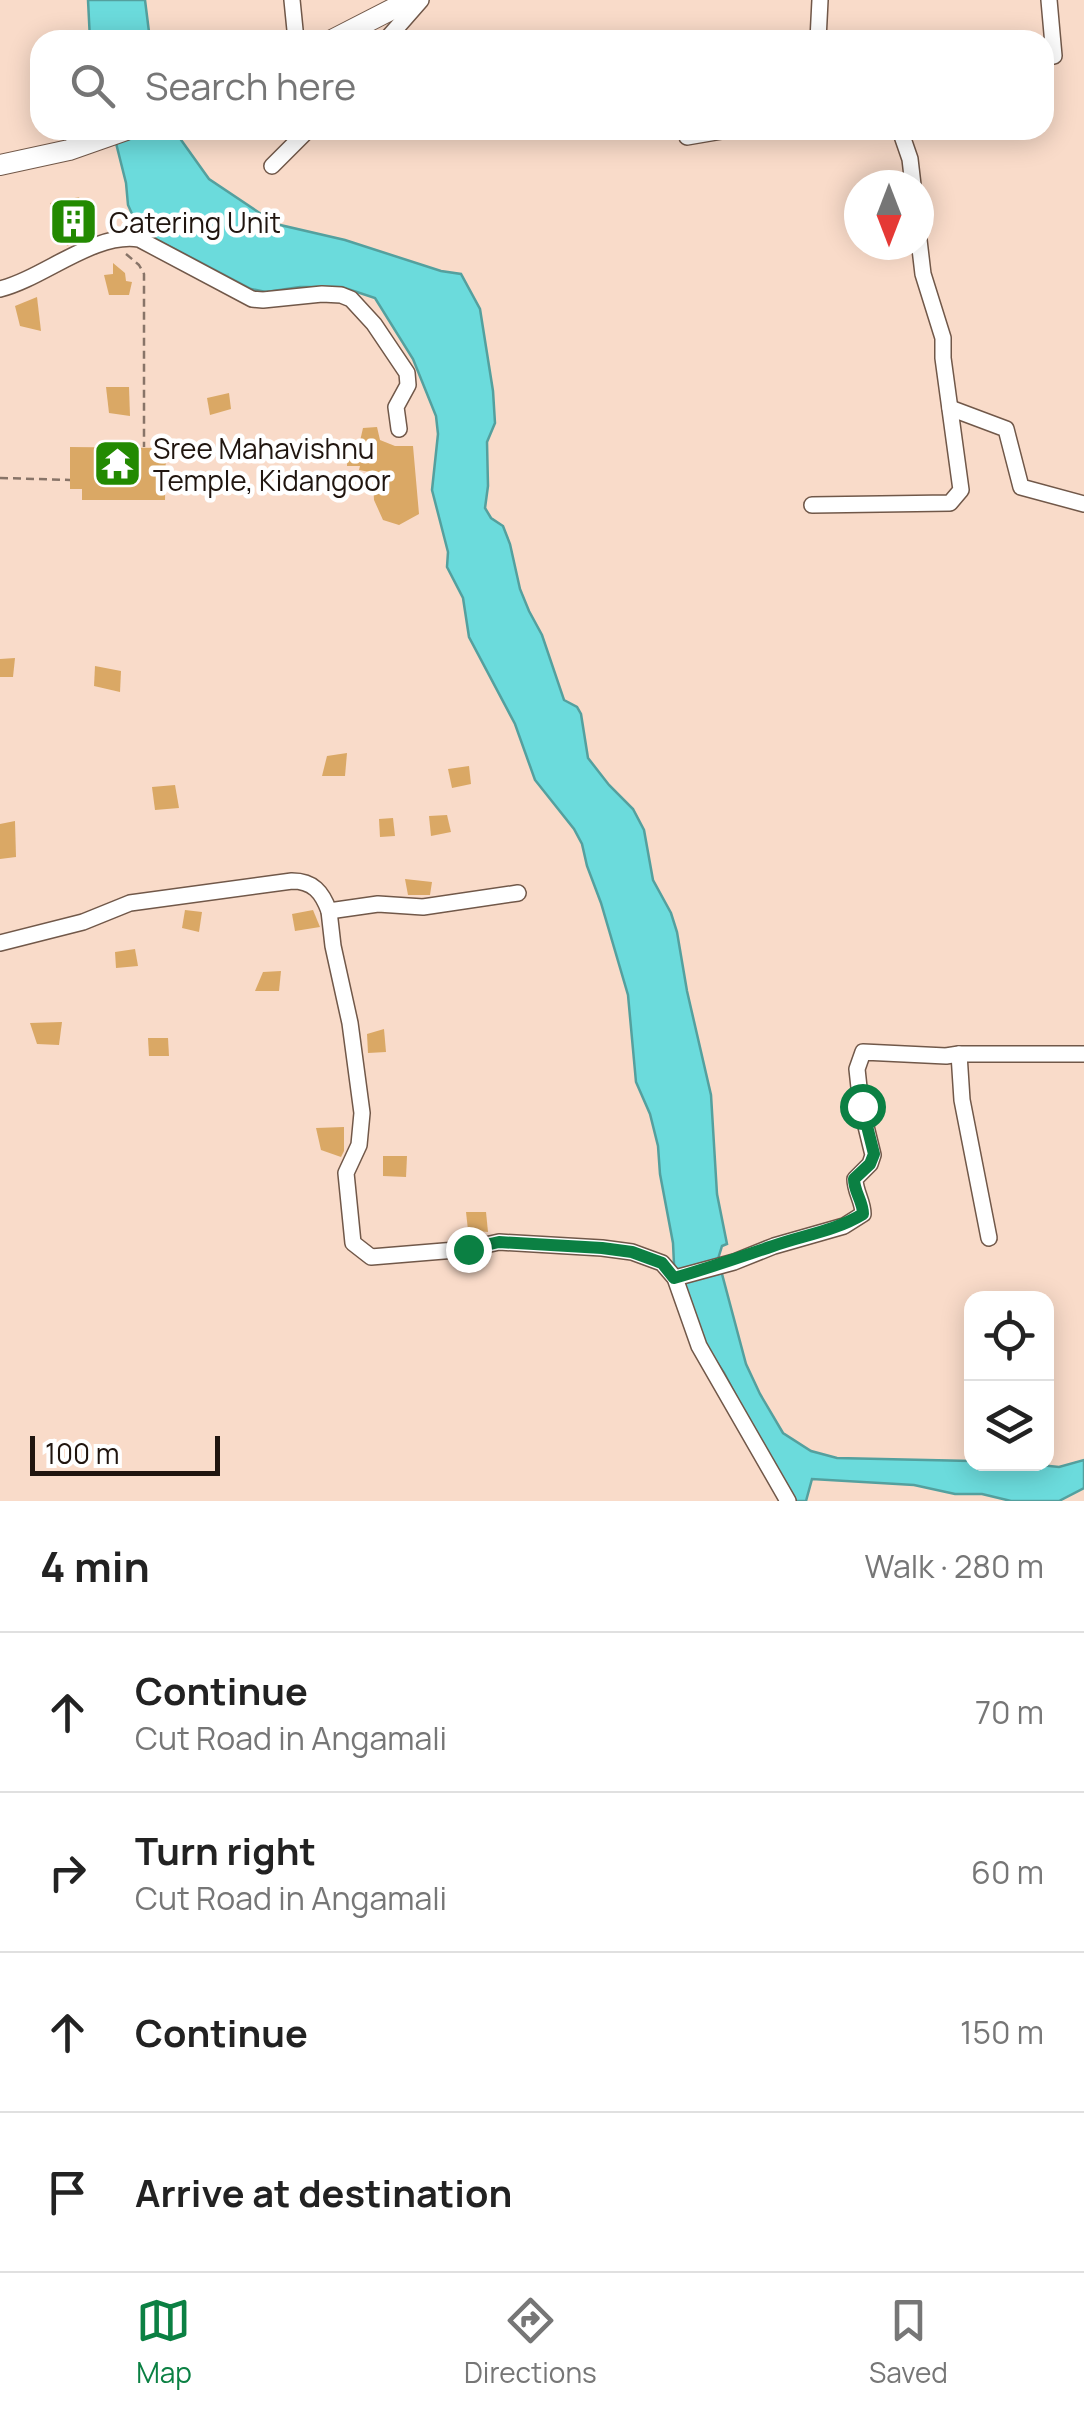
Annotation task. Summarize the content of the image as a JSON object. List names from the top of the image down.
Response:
{
  "places": {
    "building": ["Catering Unit"],
    "temple": ["Sree Mahavishnu Temple, Kidangoor"]
  },
  "scale_bar": "100 m",
  "north": "bottom",
  "page": {
    "search": "Search here",
    "scale": "100 m",
    "heading": ["4 min", "Walk · 280 m"],
    "list": [
      ["Continue", "Cut Road in Angamali", "70 m"],
      ["Turn right", "Cut Road in Angamali", "60 m"],
      ["Continue", "150 m"],
      "Arrive at destination"
    ],
    "nav": ["Map", "Directions", "Saved"]
  }
}
